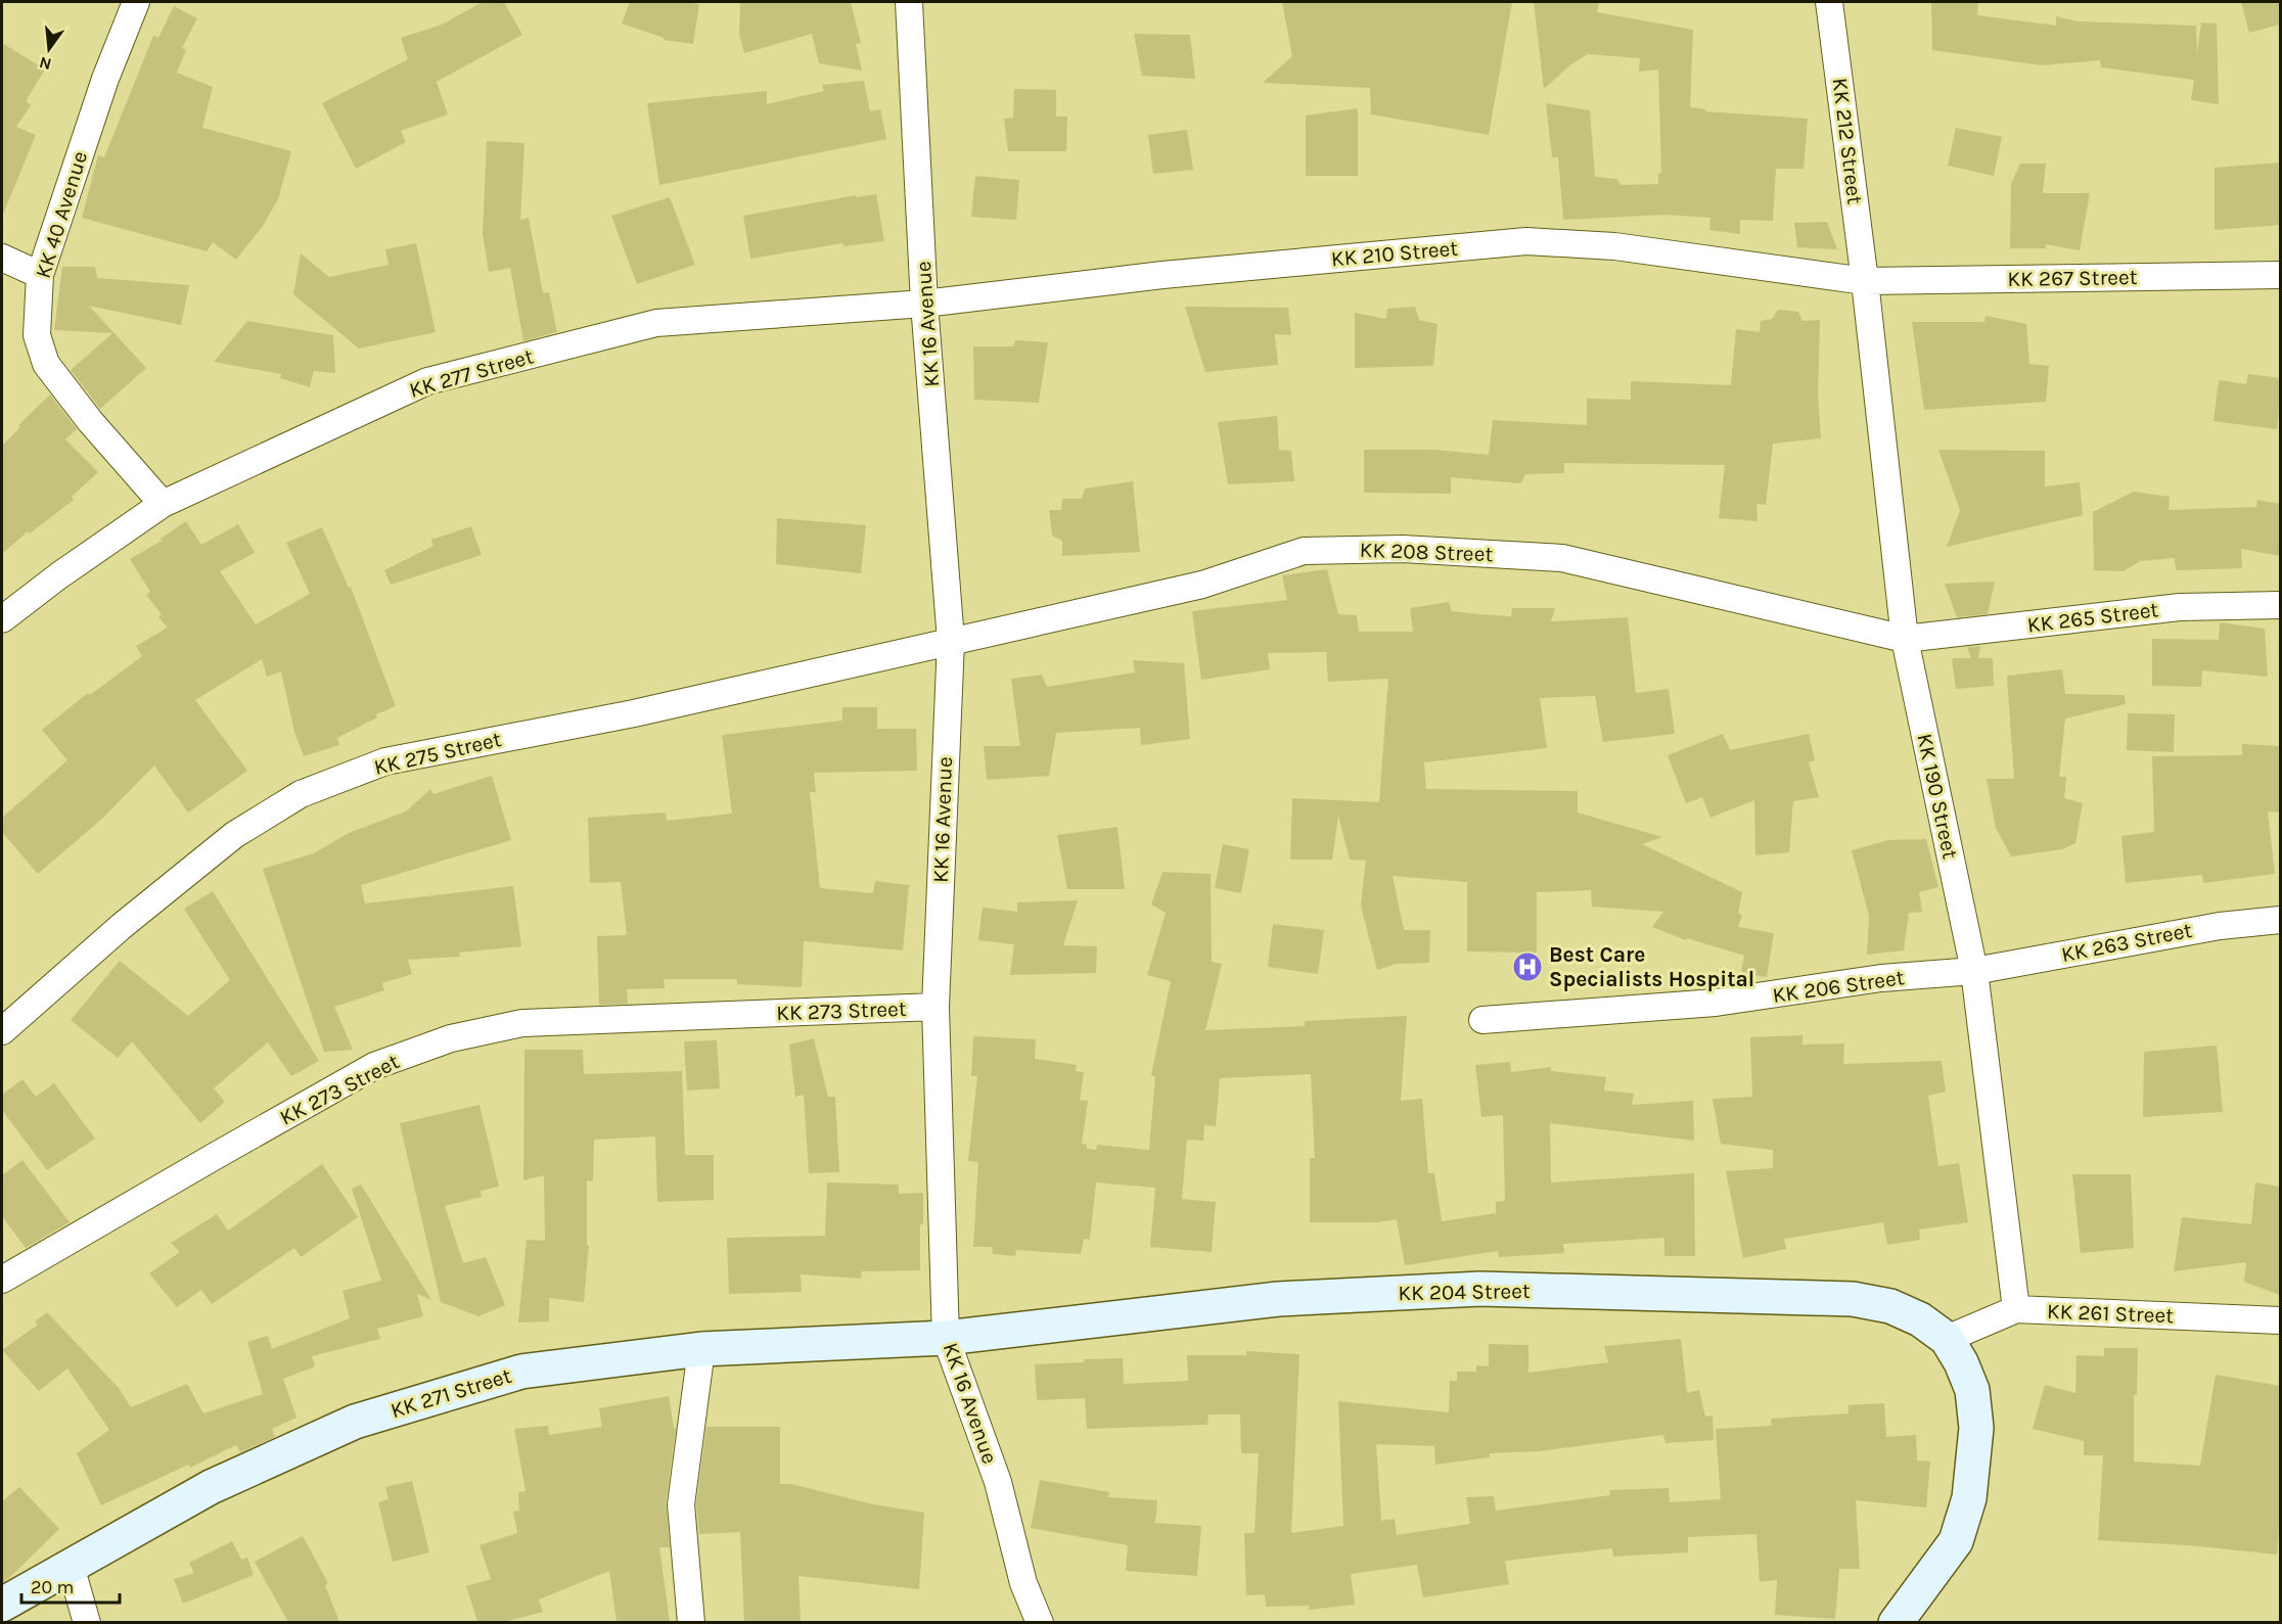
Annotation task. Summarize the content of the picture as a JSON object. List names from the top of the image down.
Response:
{
  "streets": {
    "street": [
      "KK 212 Street",
      "KK 40 Avenue",
      "KK 210 Street",
      "KK 267 Street",
      "KK 16 Avenue",
      "KK 277 Street",
      "KK 208 Street",
      "KK 265 Street",
      "KK 275 Street",
      "KK 190 Street",
      "KK 263 Street",
      "KK 206 Street",
      "KK 273 Street",
      "KK 204 Street",
      "KK 261 Street",
      "KK 271 Street"
    ]
  },
  "crossings": [
    ["KK 212 Street", "KK 210 Street"],
    ["KK 212 Street", "KK 267 Street"],
    ["KK 212 Street", "KK 190 Street"],
    ["KK 40 Avenue", "KK 277 Street"],
    ["KK 210 Street", "KK 267 Street"],
    ["KK 210 Street", "KK 16 Avenue"],
    ["KK 210 Street", "KK 277 Street"],
    ["KK 210 Street", "KK 190 Street"],
    ["KK 267 Street", "KK 190 Street"],
    ["KK 16 Avenue", "KK 277 Street"],
    ["KK 16 Avenue", "KK 208 Street"],
    ["KK 16 Avenue", "KK 275 Street"],
    ["KK 16 Avenue", "KK 273 Street"],
    ["KK 16 Avenue", "KK 204 Street"],
    ["KK 16 Avenue", "KK 271 Street"],
    ["KK 208 Street", "KK 265 Street"],
    ["KK 208 Street", "KK 275 Street"],
    ["KK 208 Street", "KK 190 Street"],
    ["KK 265 Street", "KK 190 Street"],
    ["KK 190 Street", "KK 263 Street"],
    ["KK 190 Street", "KK 206 Street"],
    ["KK 190 Street", "KK 261 Street"],
    ["KK 263 Street", "KK 206 Street"],
    ["KK 204 Street", "KK 261 Street"],
    ["KK 204 Street", "KK 271 Street"]
  ],
  "places": {
    "hospital": ["Best Care Specialists Hospital"]
  },
  "scale_bar": "20 m",
  "north": "bottom"
}
